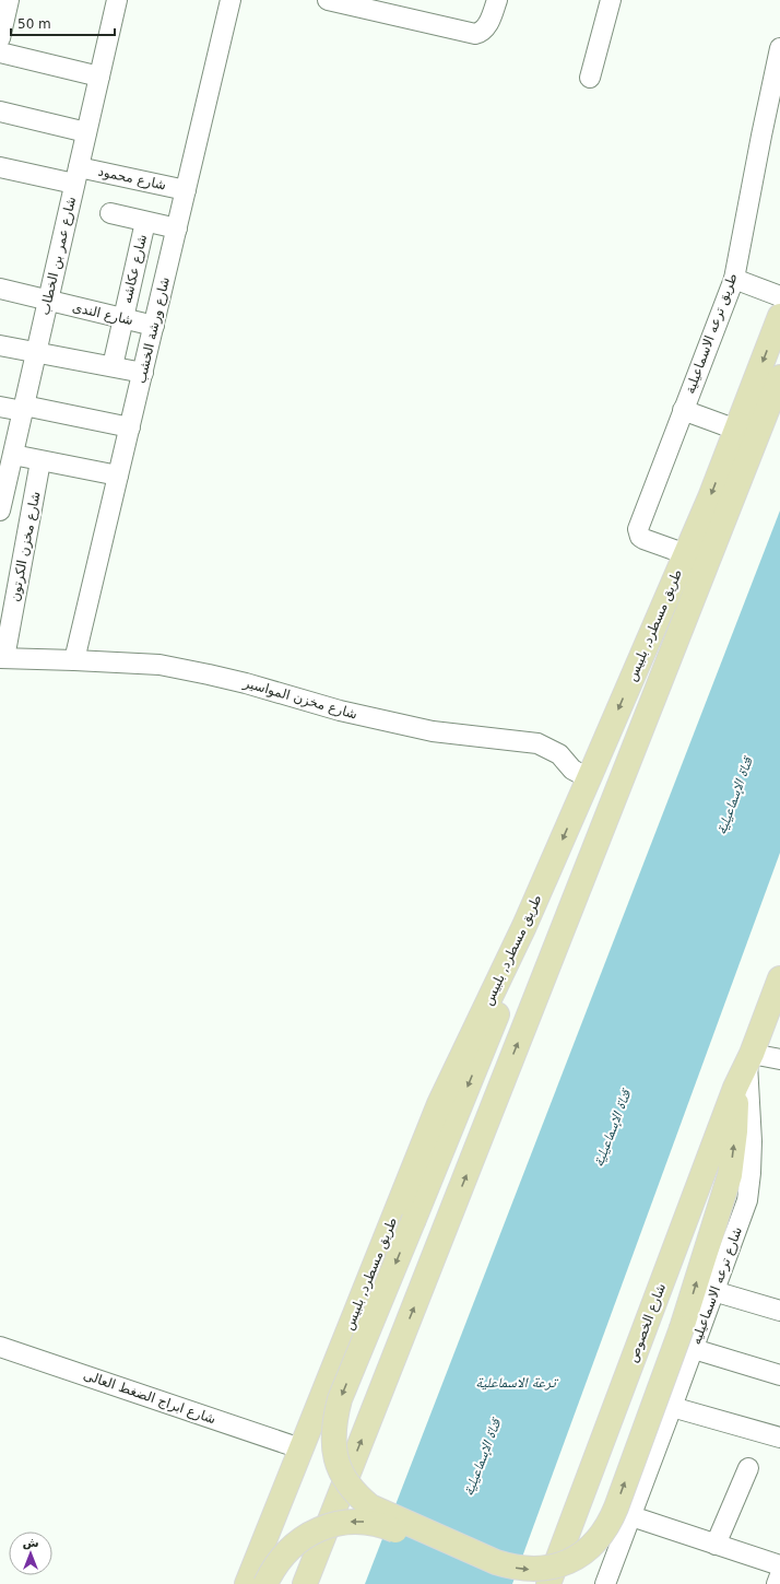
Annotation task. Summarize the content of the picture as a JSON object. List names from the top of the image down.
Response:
{
  "streets": {
    "main road": ["طريق مسطرد, بلبيس", "شارع ترعه الاسماعيليه", "شارع الخصوص"],
    "street": [
      "شارع محمود",
      "شارع عمر بن الخطاب",
      "شارع عكاشه",
      "شارع الندى",
      "شارع ورشة الخشب",
      "طريق ترعه الاسماعيلية",
      "شارع مخزن الكرتون",
      "شارع مخزن المواسير",
      "شارع ابراج الضغط العالى"
    ]
  },
  "crossings": [
    ["شارع محمود", "شارع عمر بن الخطاب"],
    ["شارع محمود", "شارع ورشة الخشب"],
    ["شارع عمر بن الخطاب", "شارع الندى"],
    ["شارع عكاشه", "شارع الندى"],
    ["شارع الندى", "شارع ورشة الخشب"],
    ["شارع ورشة الخشب", "شارع مخزن المواسير"],
    ["طريق ترعه الاسماعيلية", "طريق مسطرد, بلبيس"],
    ["شارع مخزن الكرتون", "شارع مخزن المواسير"],
    ["طريق مسطرد, بلبيس", "شارع مخزن المواسير"],
    ["طريق مسطرد, بلبيس", "شارع ابراج الضغط العالى"],
    ["شارع ترعه الاسماعيليه", "شارع الخصوص"]
  ],
  "water": ["قناة الإسماعيلية", "ترعة الاسماعلية"],
  "scale_bar": "50 m",
  "north": "top"
}
